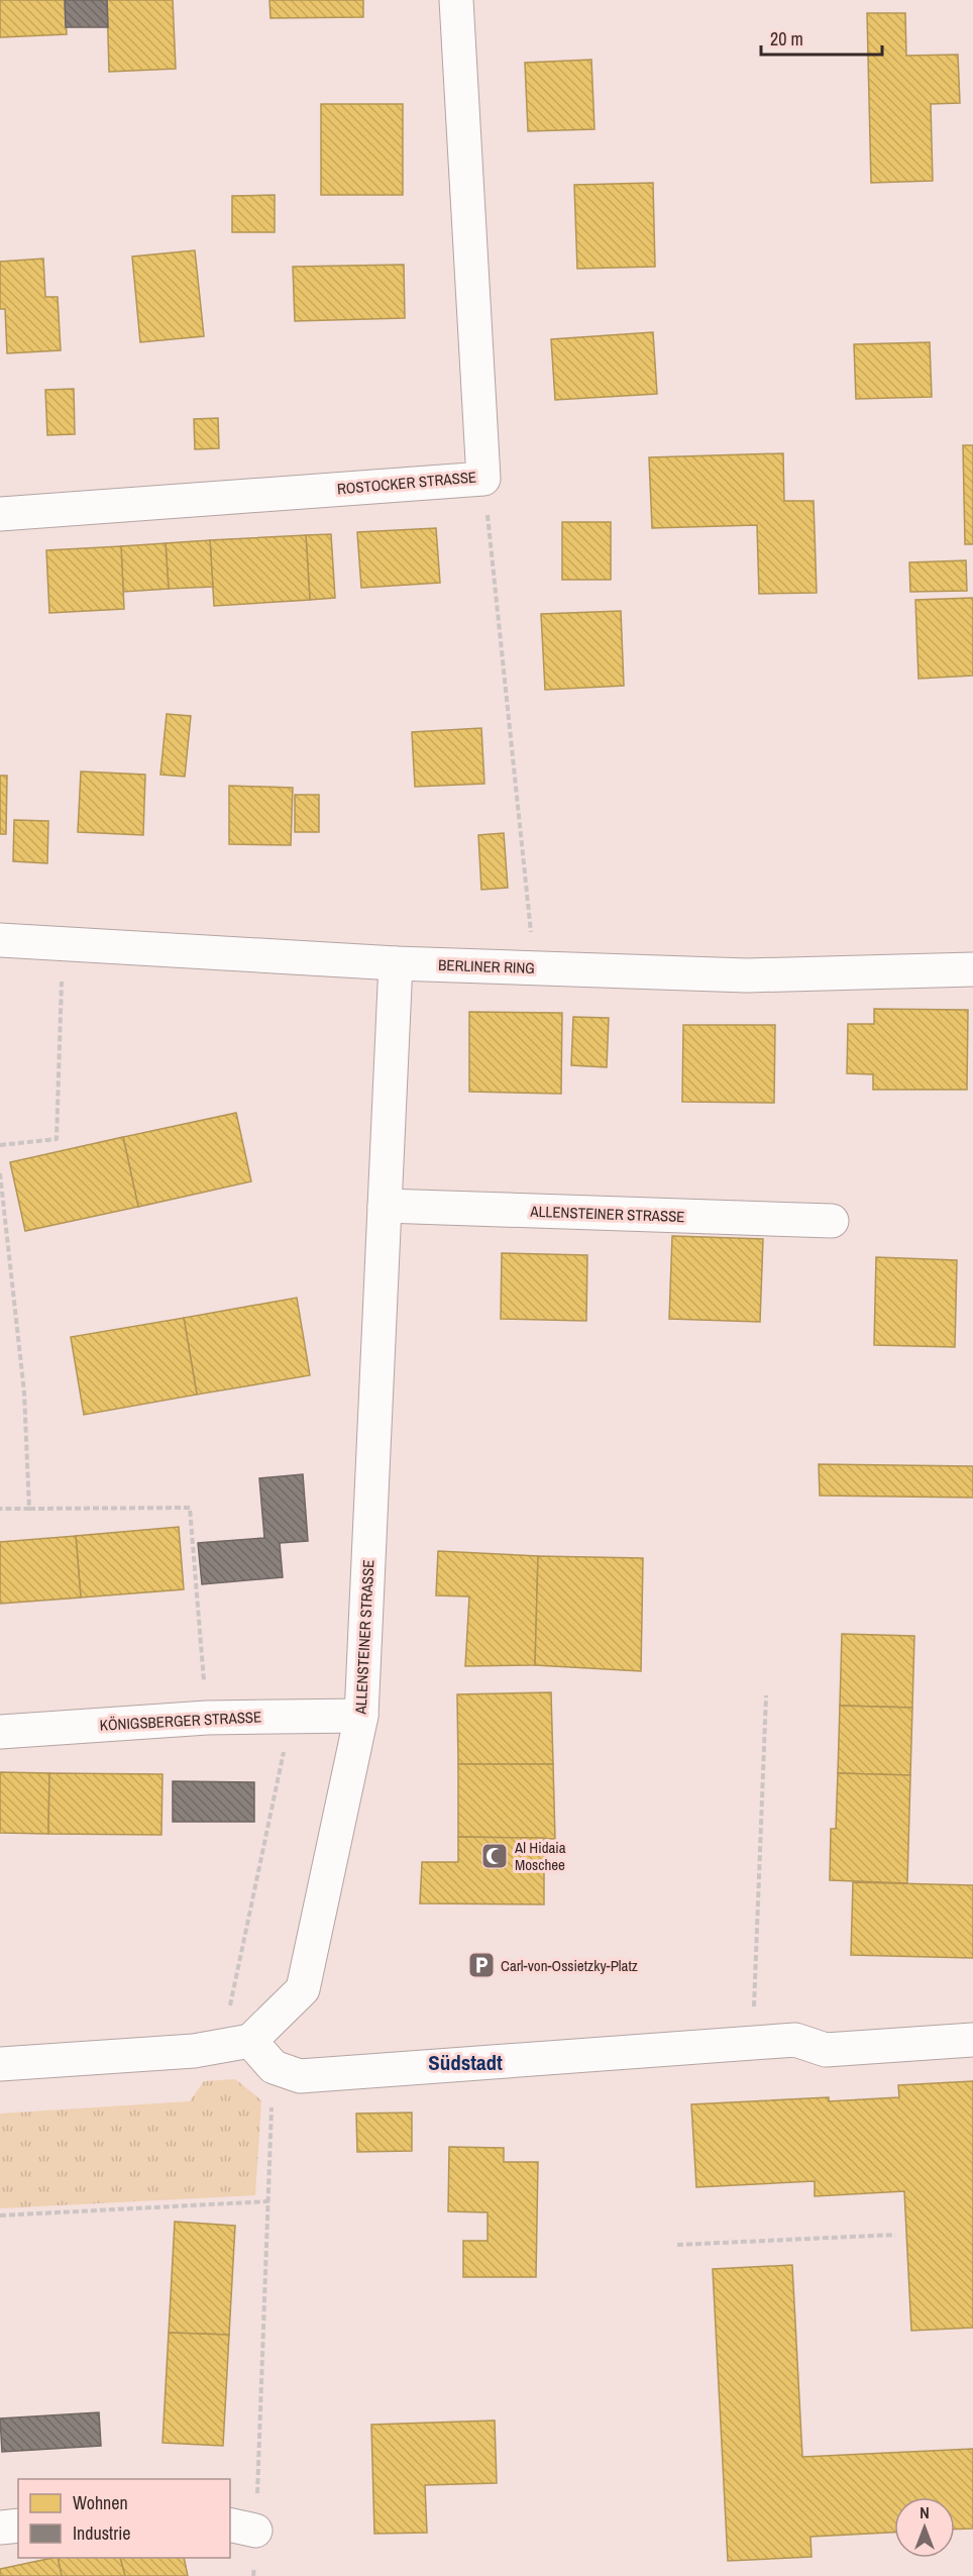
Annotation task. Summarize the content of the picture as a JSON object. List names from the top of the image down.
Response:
{
  "streets": {
    "street": [
      "ROSTOCKER STRASSE",
      "BERLINER RING",
      "ALLENSTEINER STRASSE",
      "KÖNIGSBERGER STRASSE"
    ]
  },
  "crossings": [
    ["BERLINER RING", "ALLENSTEINER STRASSE"],
    ["ALLENSTEINER STRASSE", "KÖNIGSBERGER STRASSE"]
  ],
  "districts": ["Südstadt"],
  "places": {
    "mosque": ["Al Hidaia Moschee"],
    "parking": ["Carl-von-Ossietzky-Platz"]
  },
  "legend": ["Wohnen", "Industrie"],
  "scale_bar": "20 m",
  "north": "top"
}
